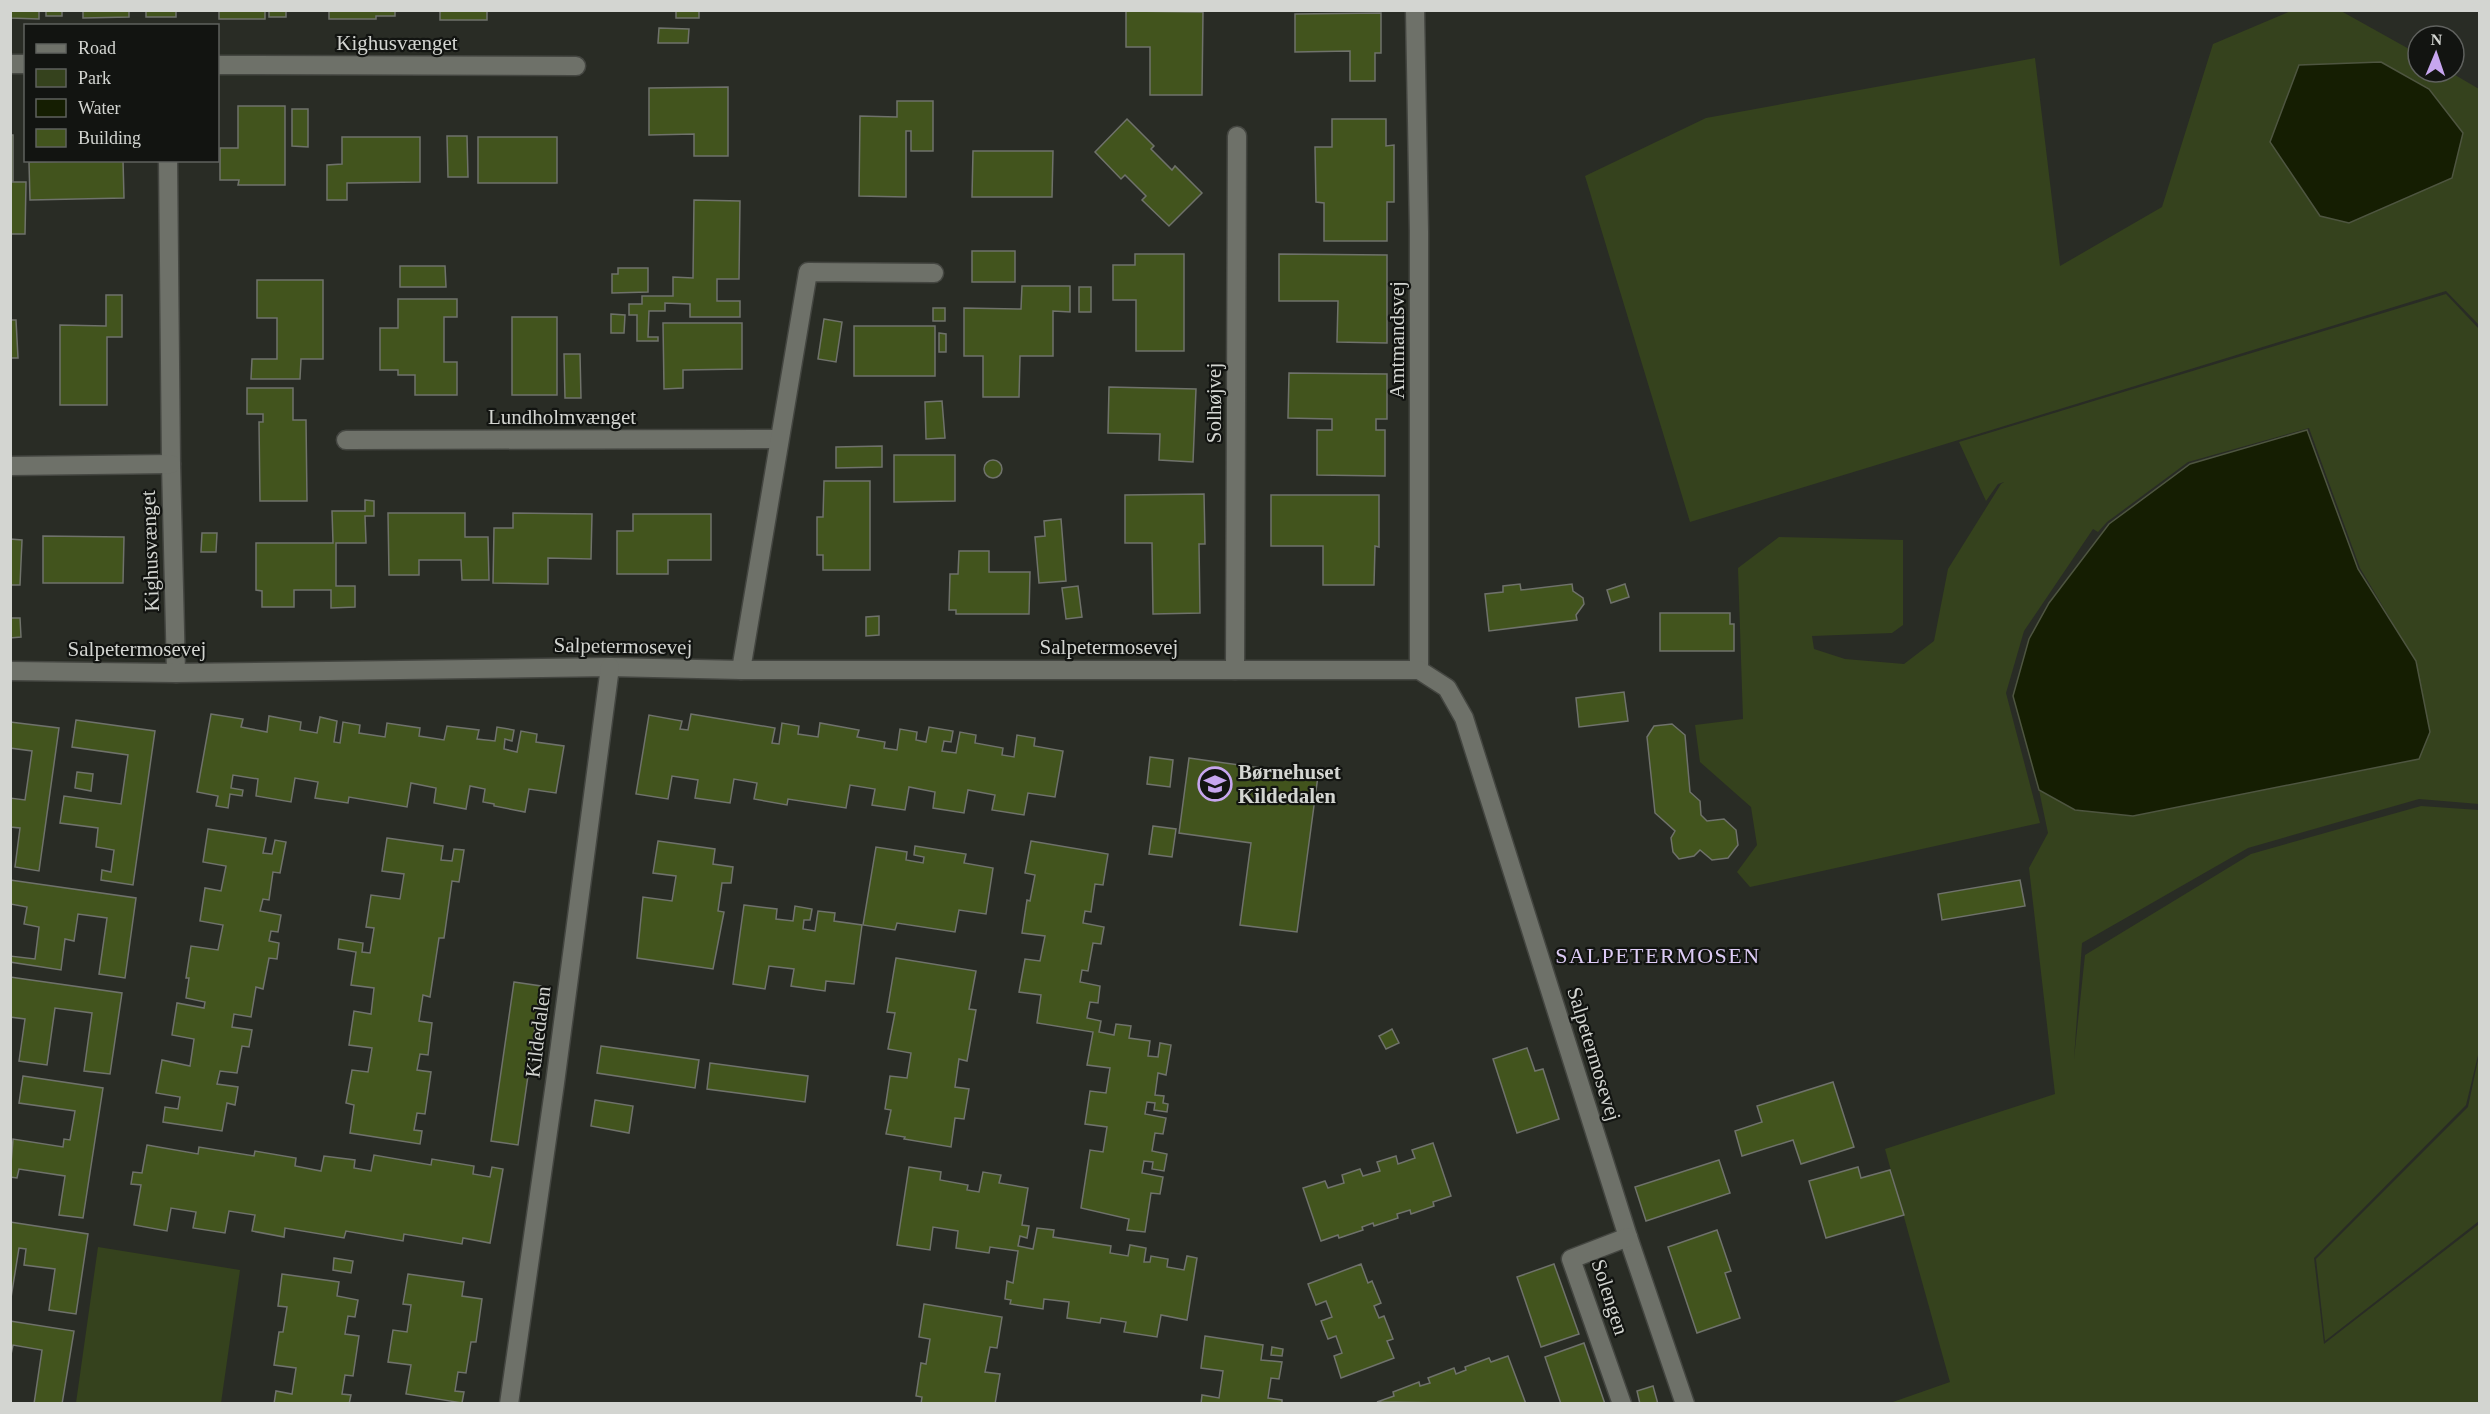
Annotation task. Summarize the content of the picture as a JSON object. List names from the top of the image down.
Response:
{
  "streets": {
    "street": [
      "Kighusvænget",
      "Amtmandsvej",
      "Solhøjvej",
      "Lundholmvænget",
      "Salpetermosevej",
      "Kildedalen",
      "Solengen"
    ]
  },
  "crossings": [
    ["Kighusvænget", "Salpetermosevej"],
    ["Amtmandsvej", "Salpetermosevej"],
    ["Solhøjvej", "Salpetermosevej"],
    ["Salpetermosevej", "Kildedalen"],
    ["Salpetermosevej", "Solengen"]
  ],
  "districts": ["SALPETERMOSEN"],
  "places": {
    "school or university": ["Børnehuset Kildedalen"]
  },
  "legend": [
    "Road",
    "Park",
    "Water",
    "Building"
  ],
  "north": "top"
}
